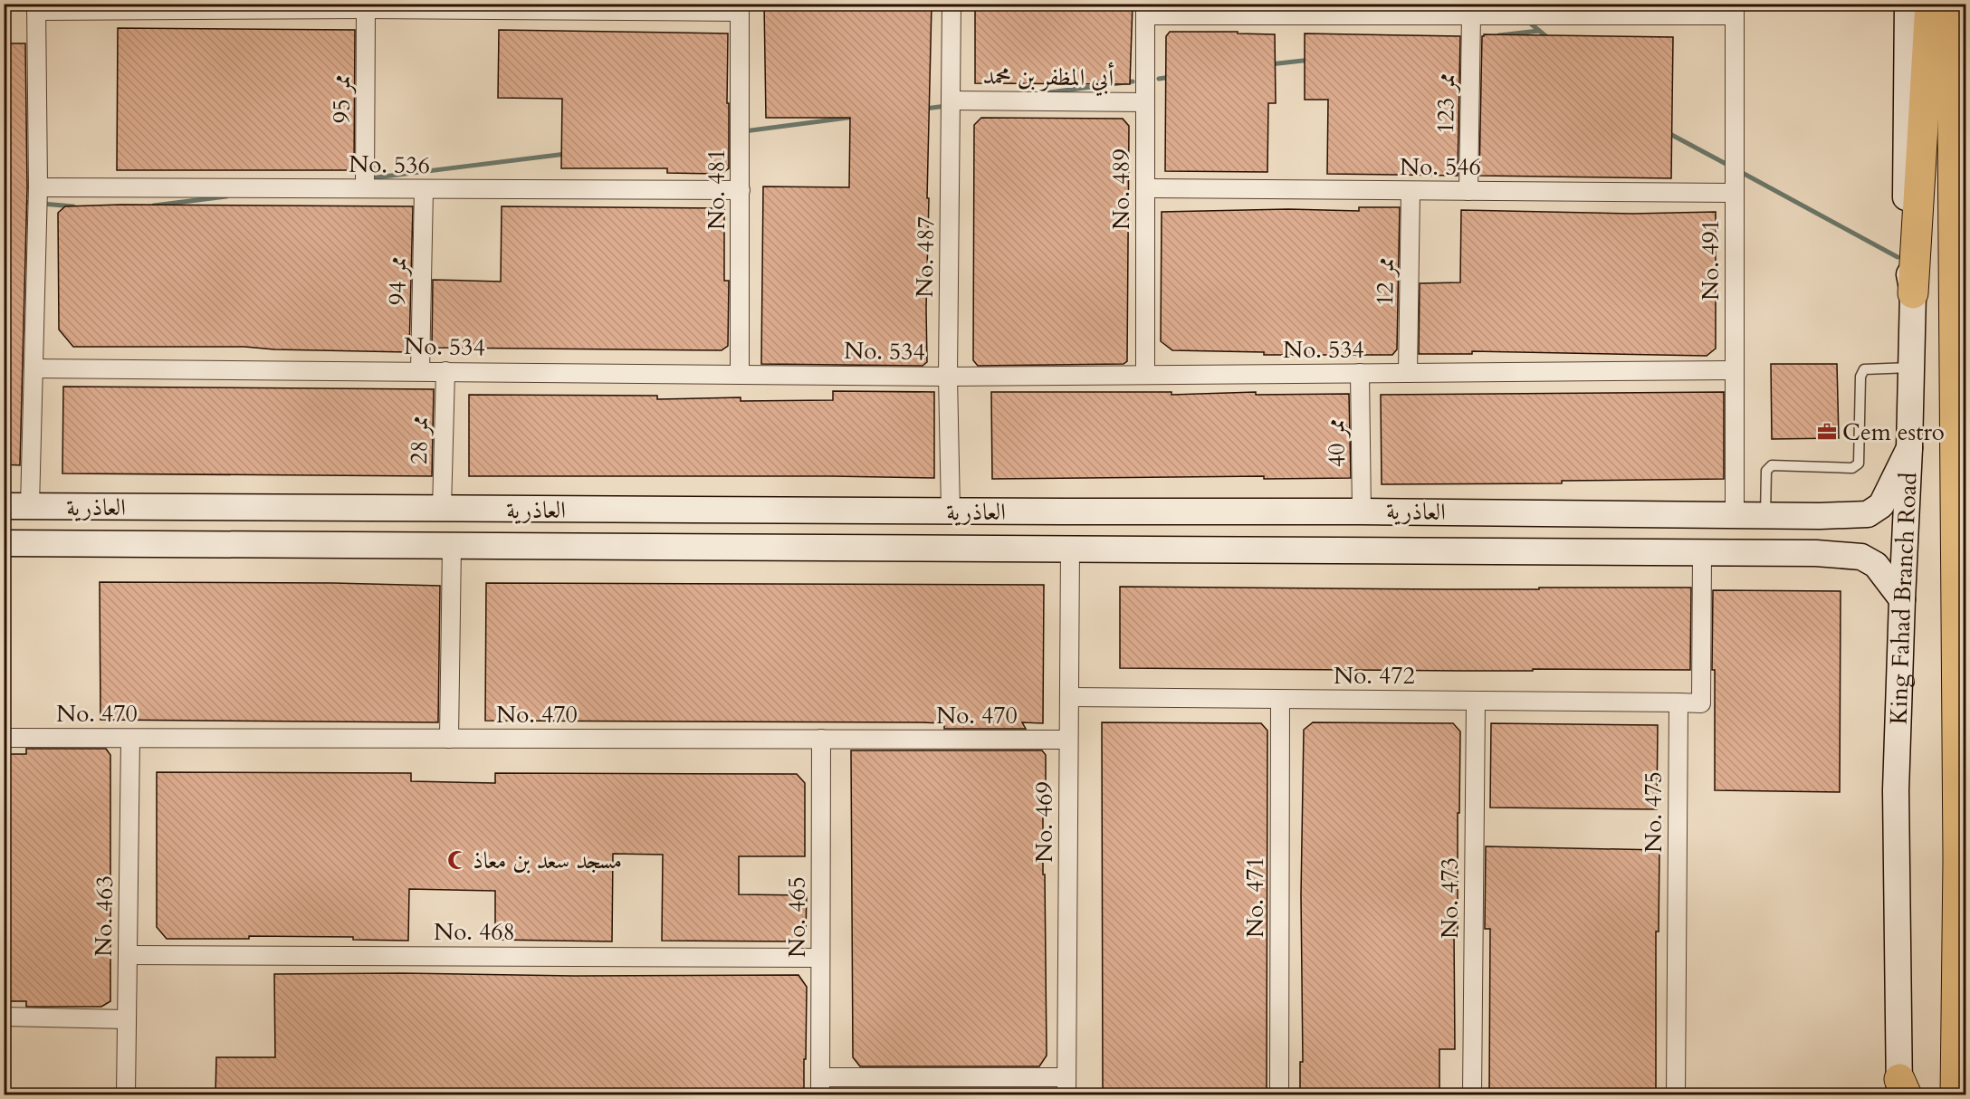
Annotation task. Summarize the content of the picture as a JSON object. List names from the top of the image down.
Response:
{
  "streets": {
    "street": [
      "أبي المظفر بن محمد",
      "ممر 95",
      "ممر 123",
      "No. 536",
      "No. 546",
      "No. 481",
      "No. 489",
      "No. 487",
      "No. 491",
      "ممر 94",
      "ممر 12",
      "No. 534",
      "ممر 28",
      "ممر 40",
      "العاذرية",
      "King Fahad Branch Road",
      "No. 472",
      "No. 470",
      "No. 475",
      "No. 469",
      "No. 471",
      "No. 473",
      "No. 463",
      "No. 465",
      "No. 468"
    ]
  },
  "crossings": [
    ["أبي المظفر بن محمد", "No. 489"],
    ["أبي المظفر بن محمد", "No. 487"],
    ["ممر 95", "No. 536"],
    ["ممر 123", "No. 546"],
    ["No. 536", "No. 481"],
    ["No. 536", "ممر 94"],
    ["No. 546", "No. 489"],
    ["No. 546", "No. 491"],
    ["No. 546", "ممر 12"],
    ["No. 481", "No. 534"],
    ["No. 489", "No. 534"],
    ["No. 487", "No. 534"],
    ["No. 487", "العاذرية"],
    ["No. 491", "No. 534"],
    ["No. 491", "العاذرية"],
    ["ممر 94", "No. 534"],
    ["ممر 12", "No. 534"],
    ["No. 534", "ممر 28"],
    ["No. 534", "ممر 40"],
    ["ممر 28", "العاذرية"],
    ["ممر 40", "العاذرية"],
    ["العاذرية", "King Fahad Branch Road"],
    ["العاذرية", "No. 469"],
    ["No. 472", "No. 475"],
    ["No. 472", "No. 469"],
    ["No. 472", "No. 471"],
    ["No. 472", "No. 473"],
    ["No. 470", "No. 469"],
    ["No. 470", "No. 463"],
    ["No. 470", "No. 465"],
    ["No. 463", "No. 468"],
    ["No. 465", "No. 468"]
  ],
  "places": {
    "office": ["Cem estro"],
    "mosque": ["مسجد سعد بن معاذ"]
  }
}
